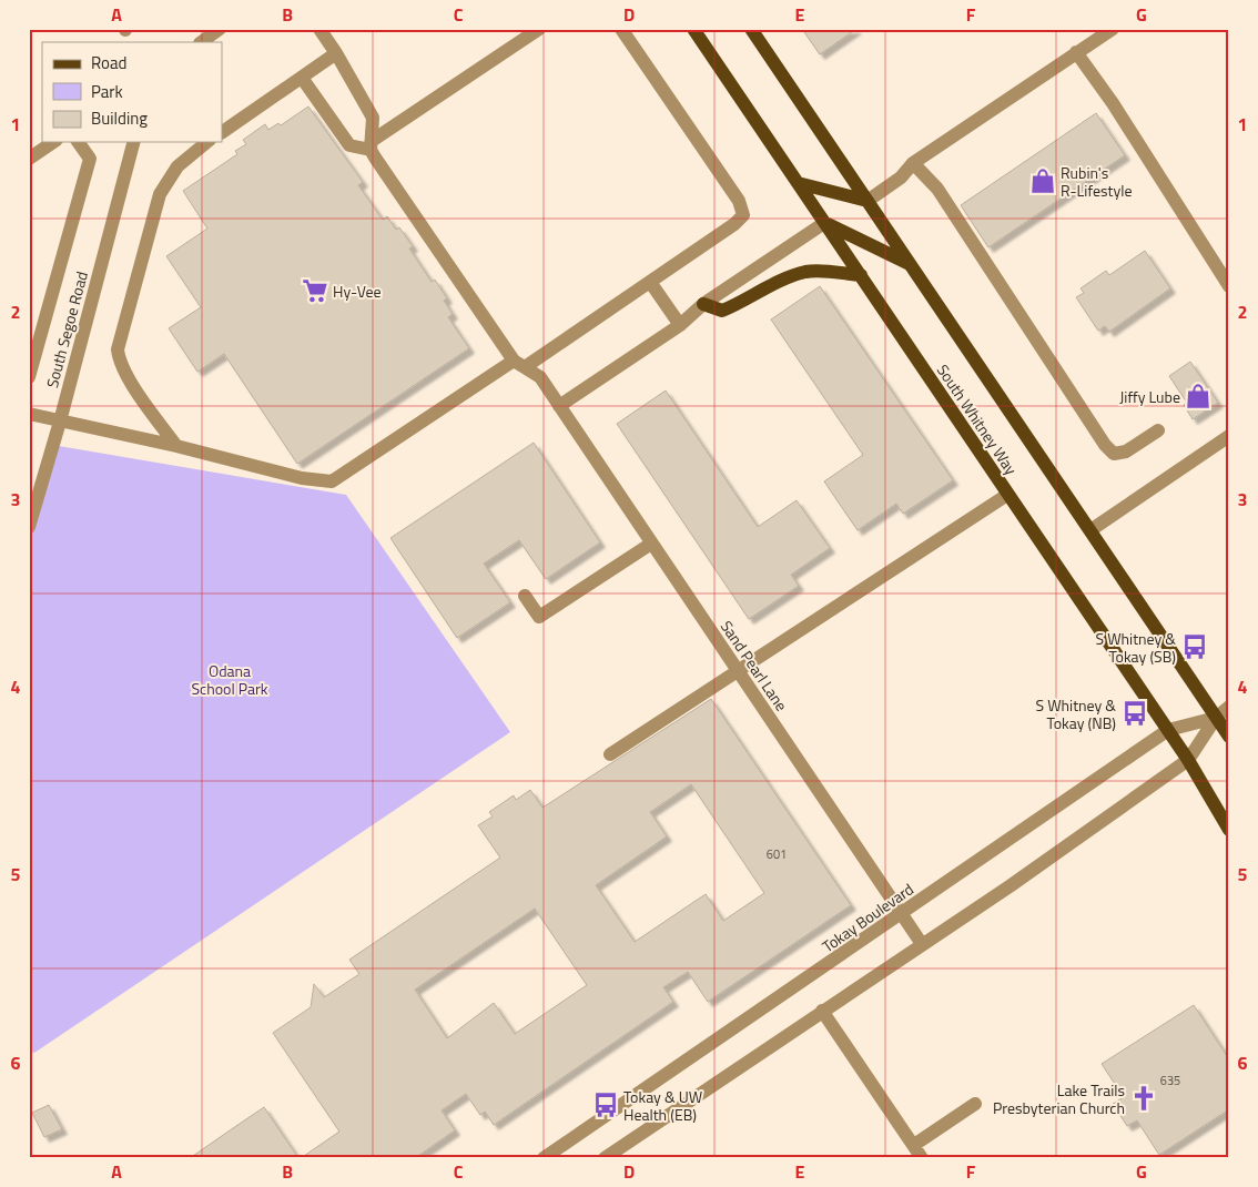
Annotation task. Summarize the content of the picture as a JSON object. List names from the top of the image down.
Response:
{
  "streets": {
    "main road": ["South Whitney Way"],
    "street": ["South Segoe Road", "Sand Pearl Lane", "Tokay Boulevard"]
  },
  "crossings": [
    ["South Whitney Way", "Tokay Boulevard"],
    ["Sand Pearl Lane", "Tokay Boulevard"]
  ],
  "parks": ["Odana School Park"],
  "places": {
    "shop": ["Rubin's R-Lifestyle", "Jiffy Lube"],
    "supermarket": ["Hy-Vee"],
    "bus stop": ["S Whitney & Tokay (SB)", "S Whitney & Tokay (NB)", "Tokay & UW Health (EB)"],
    "church": ["Lake Trails Presbyterian Church"]
  },
  "house_numbers": ["601", "635"],
  "legend": ["Road", "Park", "Building"],
  "grid": {
    "columns": [
      "A",
      "B",
      "C",
      "D",
      "E",
      "F",
      "G"
    ],
    "rows": [
      "1",
      "2",
      "3",
      "4",
      "5",
      "6"
    ]
  }
}
